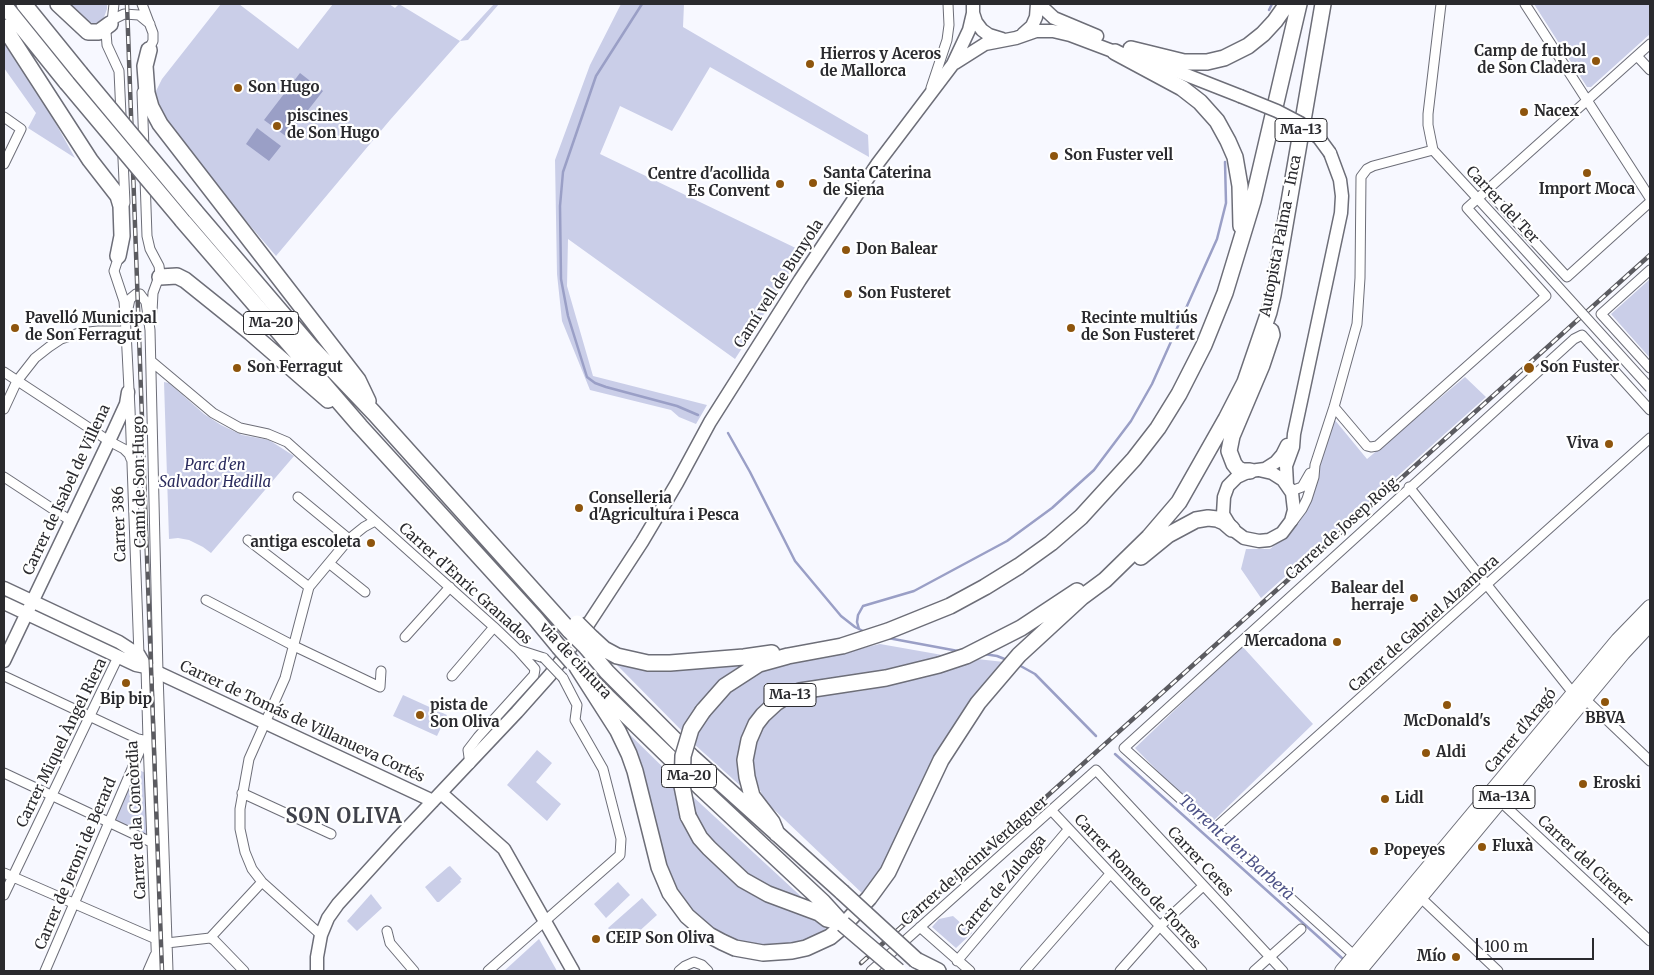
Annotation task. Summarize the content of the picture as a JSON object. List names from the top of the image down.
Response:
{
  "streets": {
    "highway": [
      "Ma-13",
      "Autopista Palma - Inca",
      "Ma-20",
      "via de cintura"
    ],
    "main road": ["Carrer d'Aragó", "Ma-13A"],
    "street": [
      "Carrer del Ter",
      "Camí vell de Bunyola",
      "Camí de Son Hugo",
      "Carrer de Isabel de Villena",
      "Carrer 386",
      "Carrer de Josep Roig",
      "Carrer d'Enric Granados",
      "Carrer de Gabriel Alzamora",
      "Carrer de Tomás de Villanueva Cortés",
      "Carrer Miquel Àngel Riera",
      "Carrer de la Concòrdia",
      "Carrer de Jacint Verdaguer",
      "Carrer del Cirerer",
      "Carrer Ceres",
      "Carrer de Jeroni de Berard",
      "Carrer Romero de Torres",
      "Carrer de Zuloaga"
    ]
  },
  "crossings": [
    ["Ma-13", "Autopista Palma - Inca"],
    ["Ma-13", "Ma-20"],
    ["Ma-13", "via de cintura"],
    ["Camí vell de Bunyola", "Carrer d'Enric Granados"],
    ["Camí vell de Bunyola", "Carrer de Tomás de Villanueva Cortés"],
    ["Ma-20", "via de cintura"],
    ["Camí de Son Hugo", "Carrer d'Enric Granados"],
    ["Camí de Son Hugo", "Carrer de Tomás de Villanueva Cortés"],
    ["Camí de Son Hugo", "Carrer de la Concòrdia"],
    ["Carrer de Isabel de Villena", "Carrer 386"],
    ["Carrer de Isabel de Villena", "Carrer de Tomás de Villanueva Cortés"],
    ["Carrer de Josep Roig", "Carrer de Gabriel Alzamora"],
    ["Carrer de Tomás de Villanueva Cortés", "Carrer Miquel Àngel Riera"],
    ["Carrer de Tomás de Villanueva Cortés", "Carrer de la Concòrdia"],
    ["Carrer d'Aragó", "Carrer del Cirerer"],
    ["Carrer de la Concòrdia", "Carrer de Jeroni de Berard"],
    ["Carrer de Jacint Verdaguer", "Carrer Ceres"],
    ["Carrer de Jacint Verdaguer", "Carrer Romero de Torres"],
    ["Carrer Romero de Torres", "Carrer de Zuloaga"]
  ],
  "districts": ["SON OLIVA"],
  "water": ["Torrent d'en Barberà"],
  "parks": ["Parc d'en Salvador Hedilla"],
  "places": [
    "Camp de futbol de Son Cladera",
    "Hierros y Aceros de Mallorca",
    "Son Hugo",
    "Nacex",
    "piscines de Son Hugo",
    "Son Fuster vell",
    "Import Moca",
    "Santa Caterina de Siena",
    "Centre d'acollida Es Convent",
    "Don Balear",
    "Son Fusteret",
    "Pavelló Municipal de Son Ferragut",
    "Recinte multiús de Son Fusteret",
    "Son Ferragut",
    "Son Fuster",
    "Viva",
    "Conselleria d'Agricultura i Pesca",
    "antiga escoleta",
    "Balear del herraje",
    "Mercadona",
    "Bip bip",
    "BBVA",
    "McDonald's",
    "pista de Son Oliva",
    "Aldi",
    "Eroski",
    "Lidl",
    "Fluxà",
    "Popeyes",
    "CEIP Son Oliva",
    "Mío"
  ],
  "scale_bar": "100 m"
}
